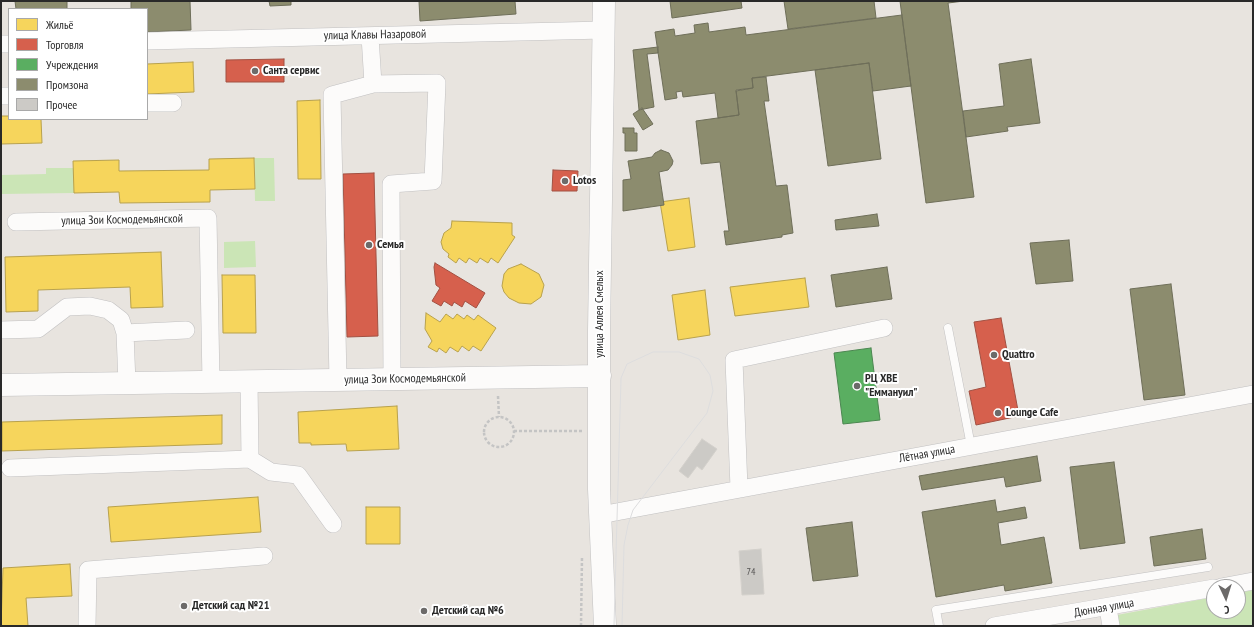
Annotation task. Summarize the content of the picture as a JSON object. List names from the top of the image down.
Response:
{
  "streets": {
    "main road": ["улица Зои Космодемьянской", "улица Аллея Смелых"],
    "street": ["улица Клавы Назаровой", "Лётная улица", "Дюнная улица"]
  },
  "crossings": [
    ["улица Клавы Назаровой", "улица Аллея Смелых"],
    ["улица Зои Космодемьянской", "улица Аллея Смелых"],
    ["улица Аллея Смелых", "Лётная улица"]
  ],
  "places": [
    "Санта сервис",
    "Lotos",
    "Семья",
    "Quattro",
    "РЦ ХВЕ \"Еммануил\"",
    "Lounge Cafe",
    "Детский сад №21",
    "Детский сад №6"
  ],
  "house_numbers": ["74"],
  "legend": [
    "Жильё",
    "Торговля",
    "Учреждения",
    "Промзона",
    "Прочее"
  ],
  "north": "bottom"
}
